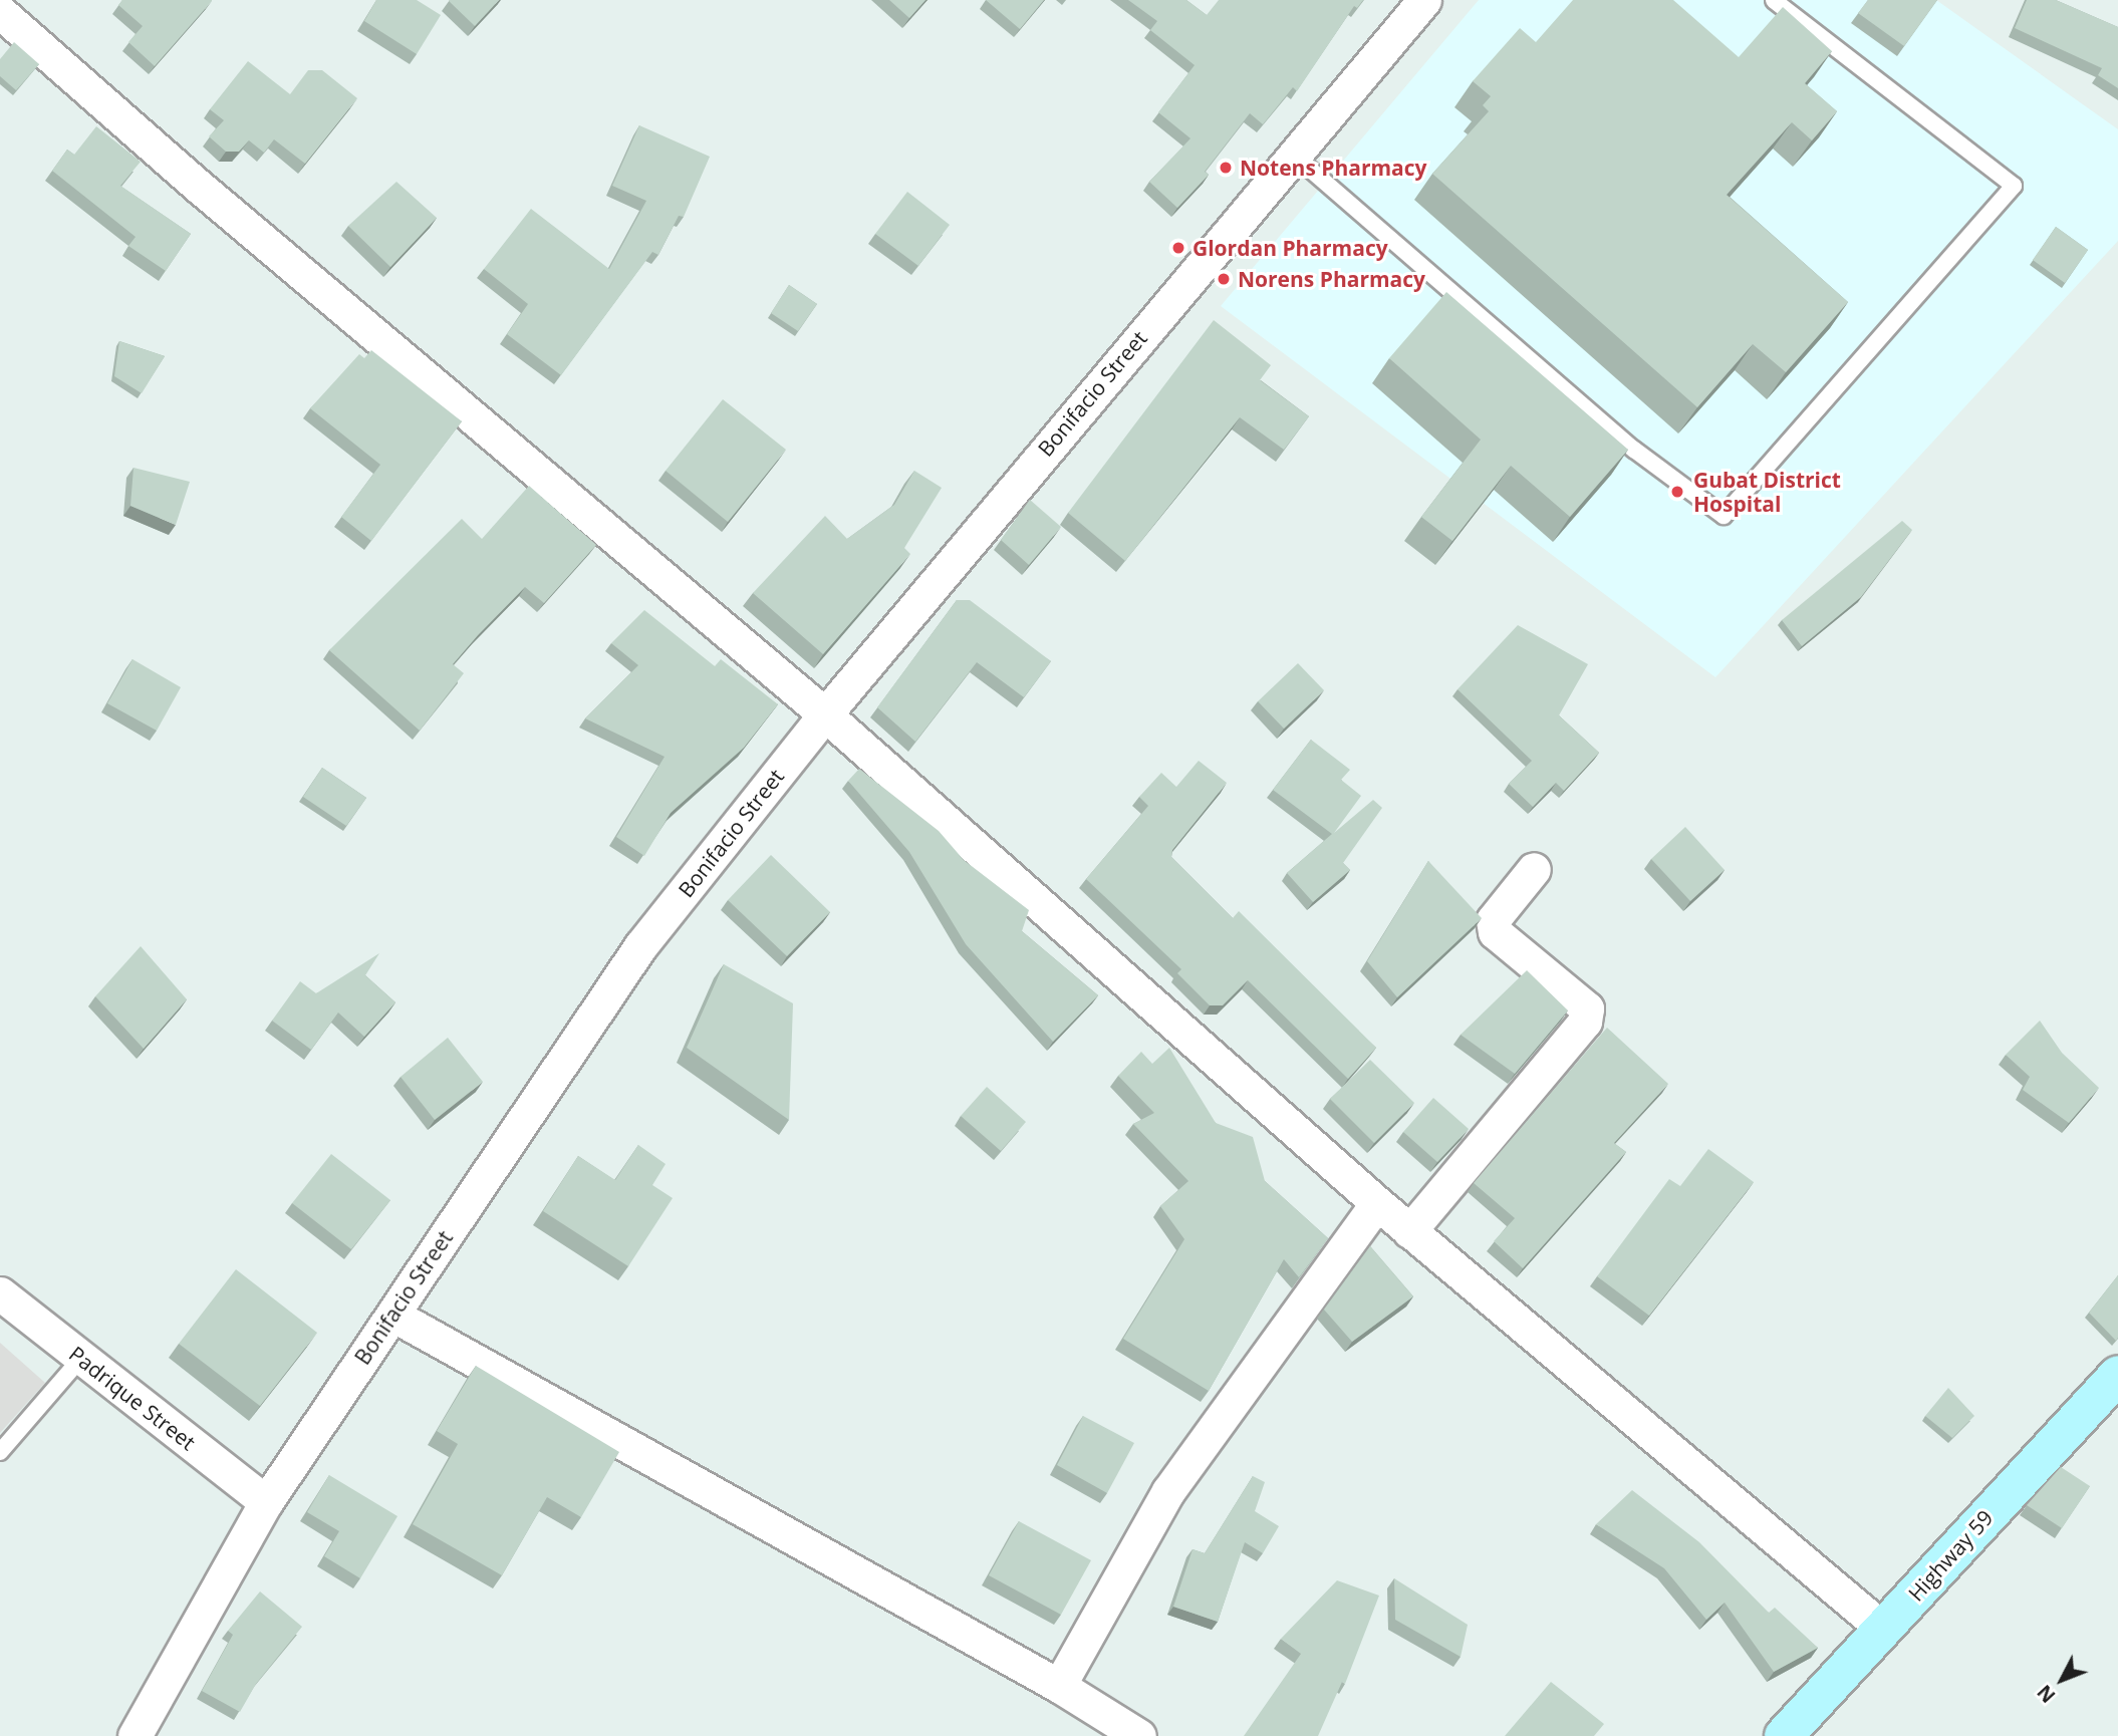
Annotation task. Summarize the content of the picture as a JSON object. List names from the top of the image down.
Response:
{
  "streets": {
    "street": ["Bonifacio Street", "Padrique Street", "Highway 59"]
  },
  "crossings": [
    ["Bonifacio Street", "Padrique Street"]
  ],
  "places": [
    "Notens Pharmacy",
    "Glordan Pharmacy",
    "Norens Pharmacy",
    "Gubat District Hospital"
  ],
  "north": "bottom left"
}
